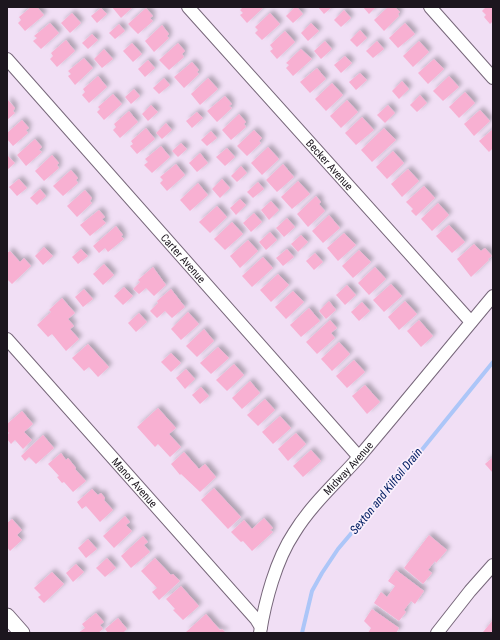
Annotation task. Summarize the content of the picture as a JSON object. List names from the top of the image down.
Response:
{
  "streets": {
    "street": [
      "Becker Avenue",
      "Carter Avenue",
      "Midway Avenue",
      "Manor Avenue"
    ]
  },
  "crossings": [
    ["Becker Avenue", "Midway Avenue"],
    ["Carter Avenue", "Midway Avenue"],
    ["Midway Avenue", "Manor Avenue"]
  ],
  "water": ["Sexton and Kilfoil Drain"]
}
